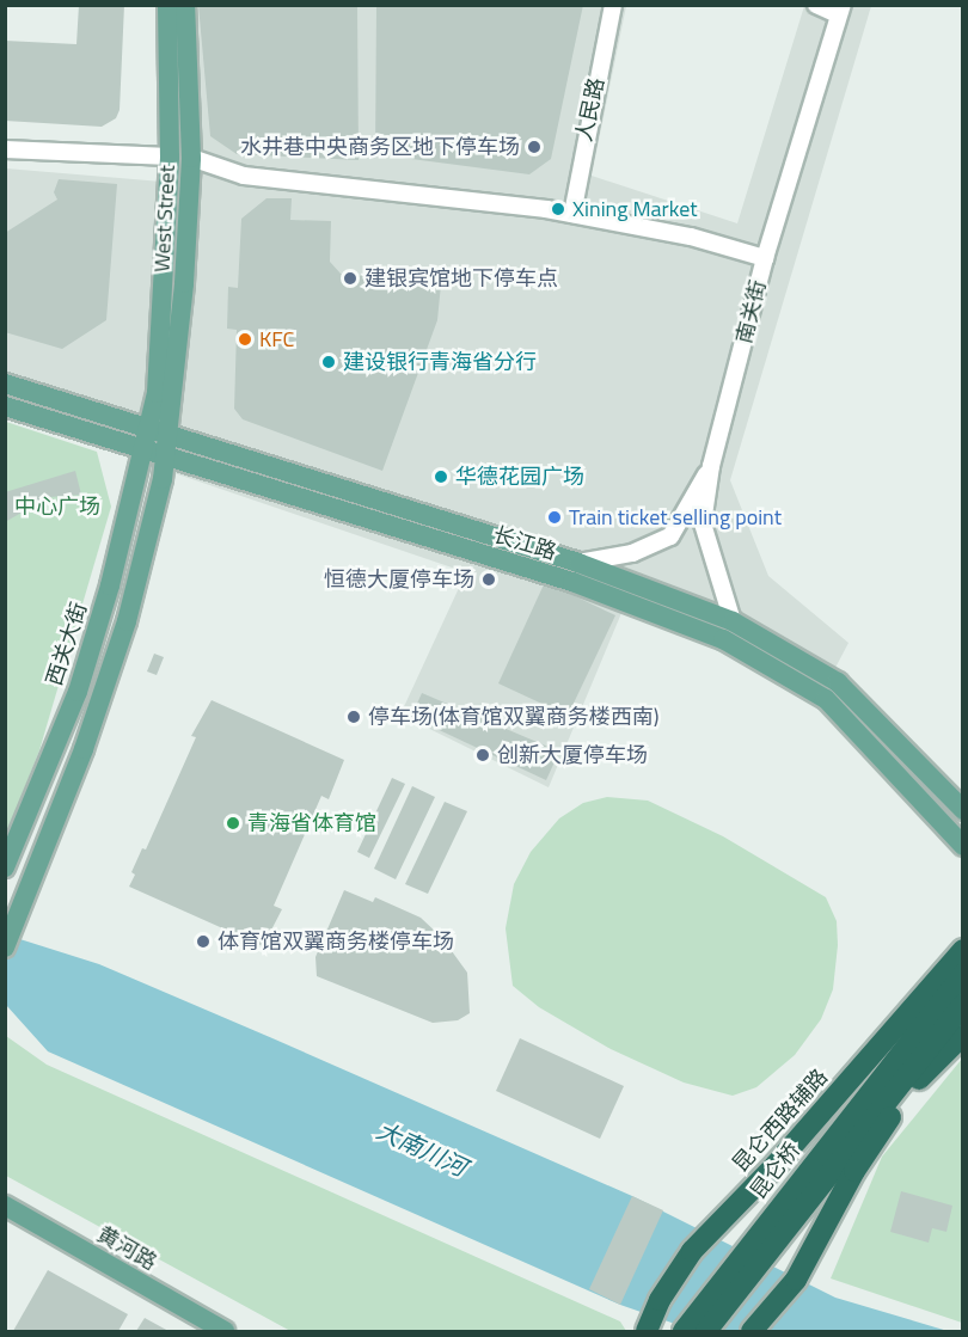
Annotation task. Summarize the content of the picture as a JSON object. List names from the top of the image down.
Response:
{
  "streets": {
    "highway": ["昆仑西路辅路", "昆仑桥"],
    "main road": [
      "West Street",
      "长江路",
      "西关大街",
      "黄河路"
    ],
    "street": ["人民路", "南关街"]
  },
  "crossings": [
    ["West Street", "长江路"],
    ["南关街", "长江路"],
    ["长江路", "西关大街"]
  ],
  "water": ["大南川河"],
  "parks": ["中心广场"],
  "places": [
    "水井巷中央商务区地下停车场",
    "Xining Market",
    "建银宾馆地下停车点",
    "KFC",
    "建设银行青海省分行",
    "华德花园广场",
    "Train ticket selling point",
    "恒德大厦停车场",
    "停车场(体育馆双翼商务楼西南)",
    "创新大厦停车场",
    "青海省体育馆",
    "体育馆双翼商务楼停车场"
  ]
}
